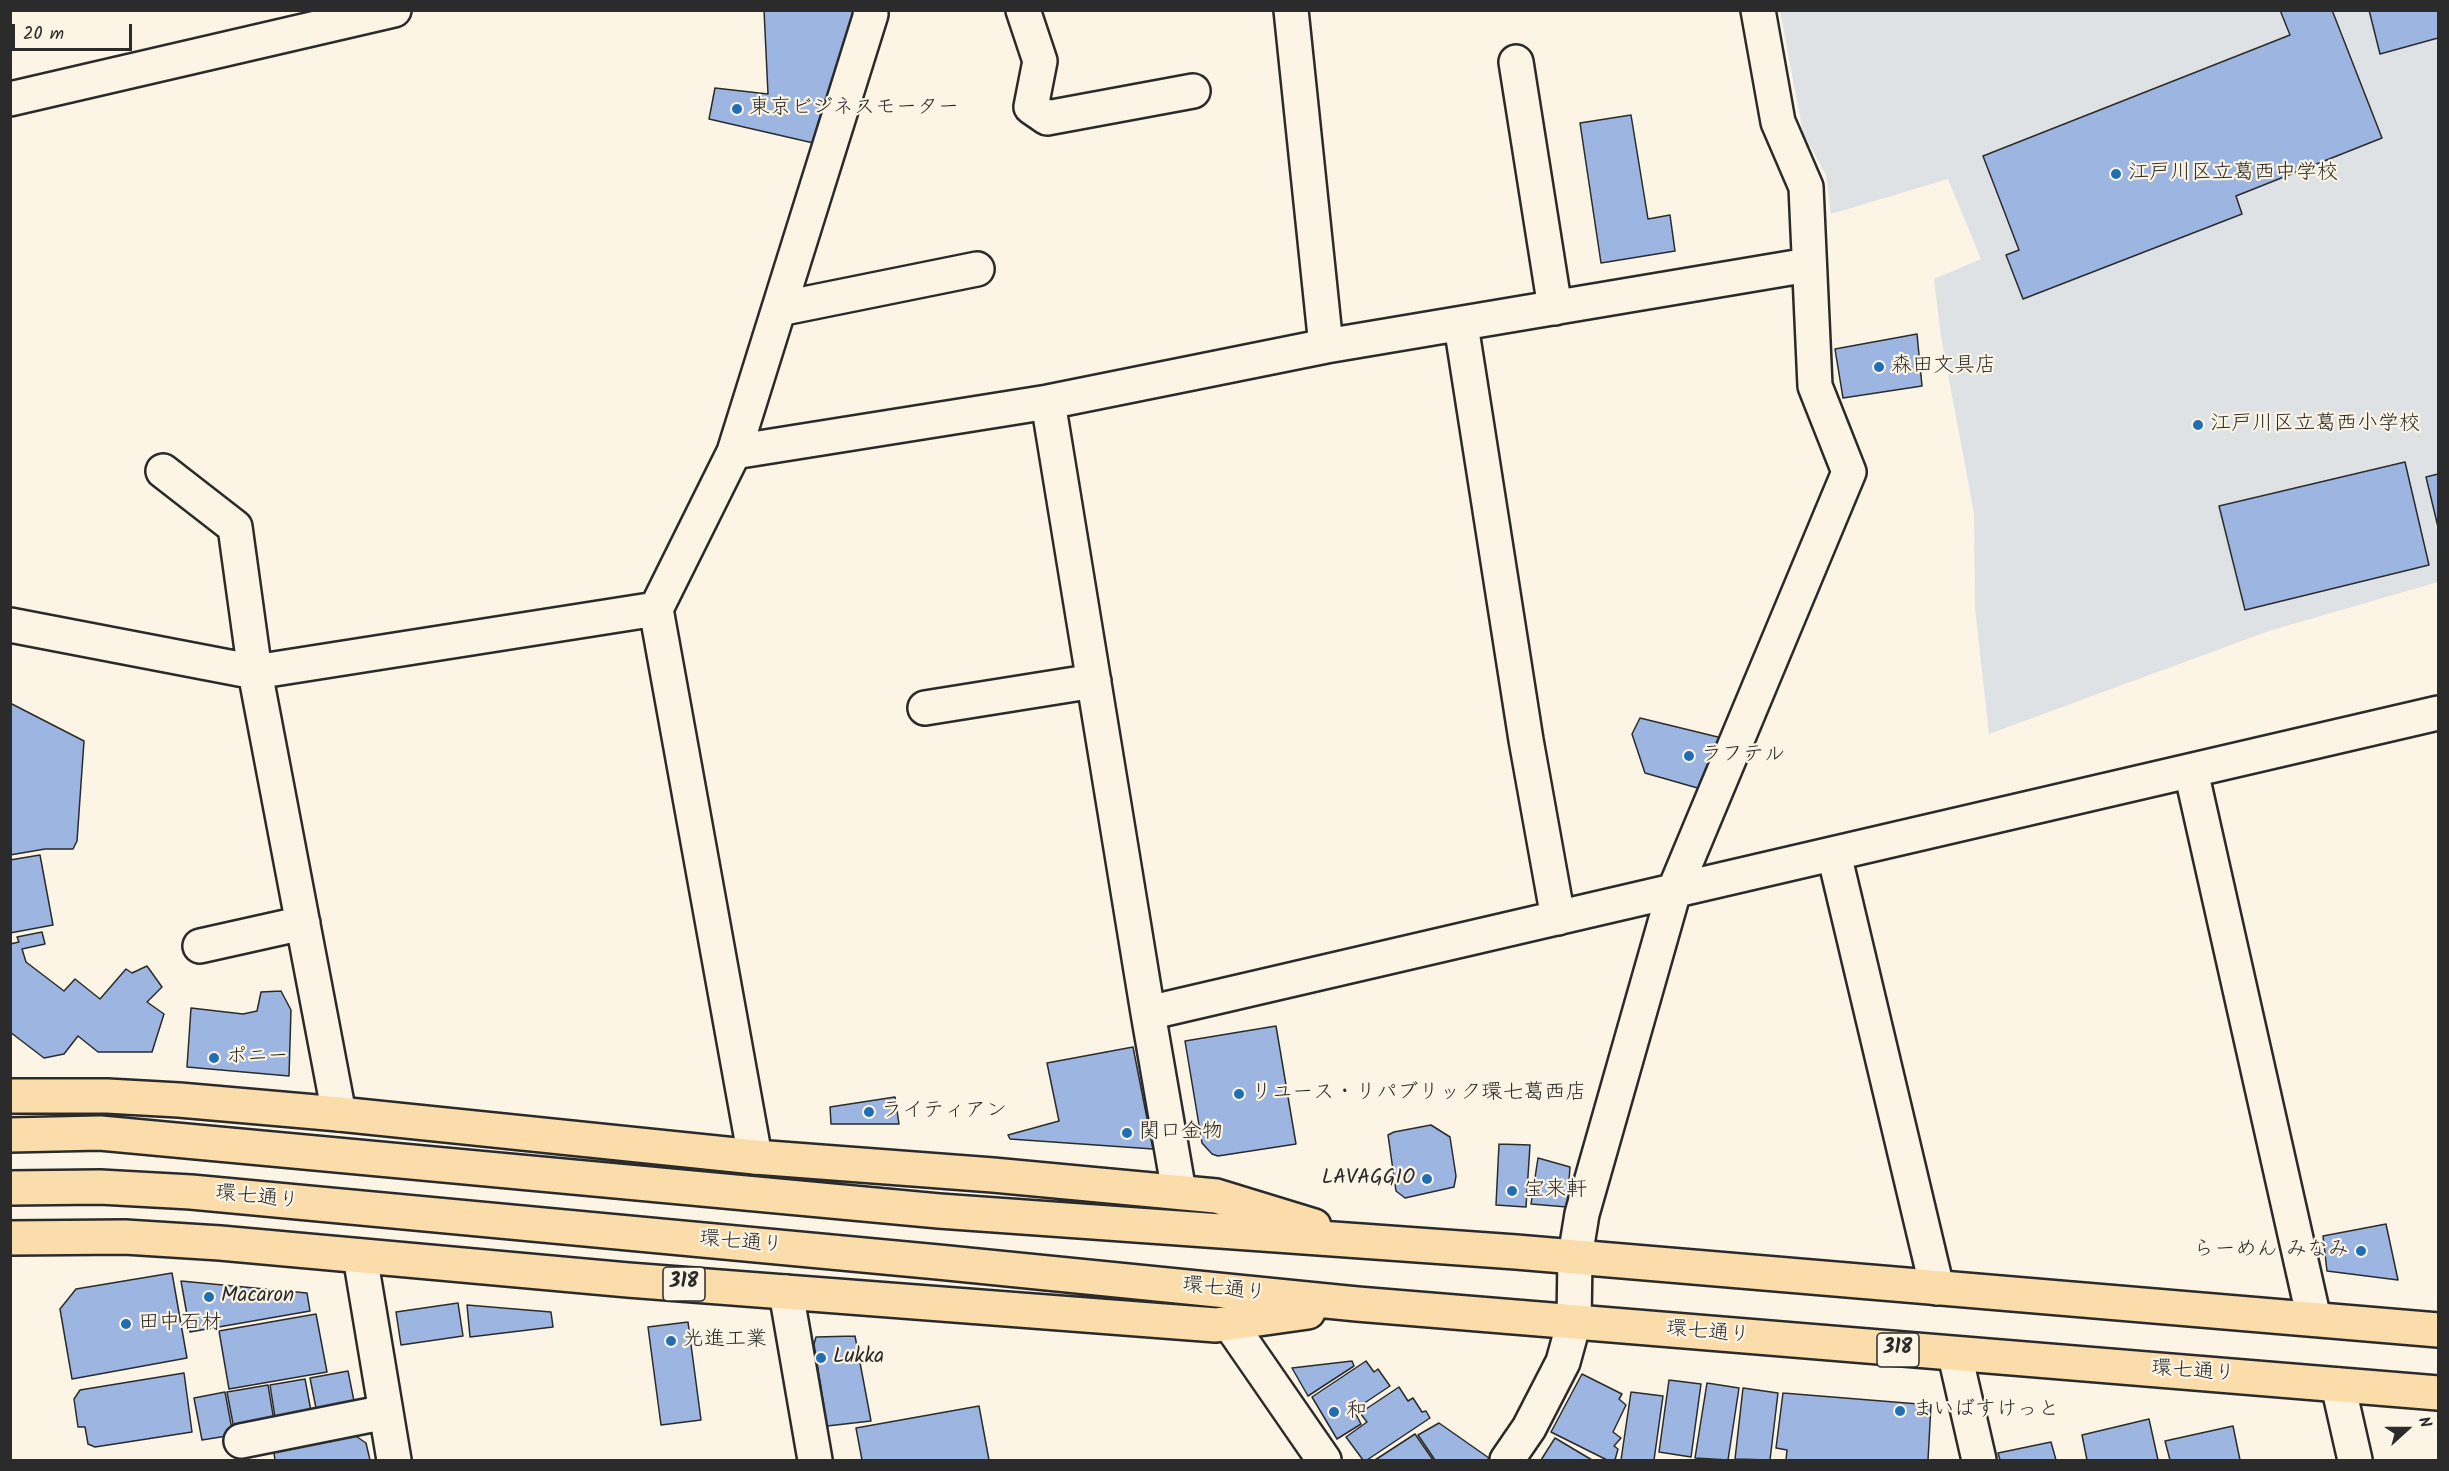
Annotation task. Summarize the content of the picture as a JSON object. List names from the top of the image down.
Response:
{
  "streets": {
    "main road": ["環七通り", "318"]
  },
  "crossings": [
    ["環七通り", "318"]
  ],
  "places": [
    "東京ビジネスモーター",
    "江戸川区立葛西中学校",
    "森田文具店",
    "江戸川区立葛西小学校",
    "ラフテル",
    "ポニー",
    "リユース・リパブリック環七葛西店",
    "ライティアン",
    "関口金物",
    "LAVAGGIO",
    "宝来軒",
    "らーめん みなみ",
    "Macaron",
    "田中石材",
    "光進工業",
    "Lukka",
    "まいばすけっと",
    "和"
  ],
  "scale_bar": "20 m",
  "north": "right"
}
